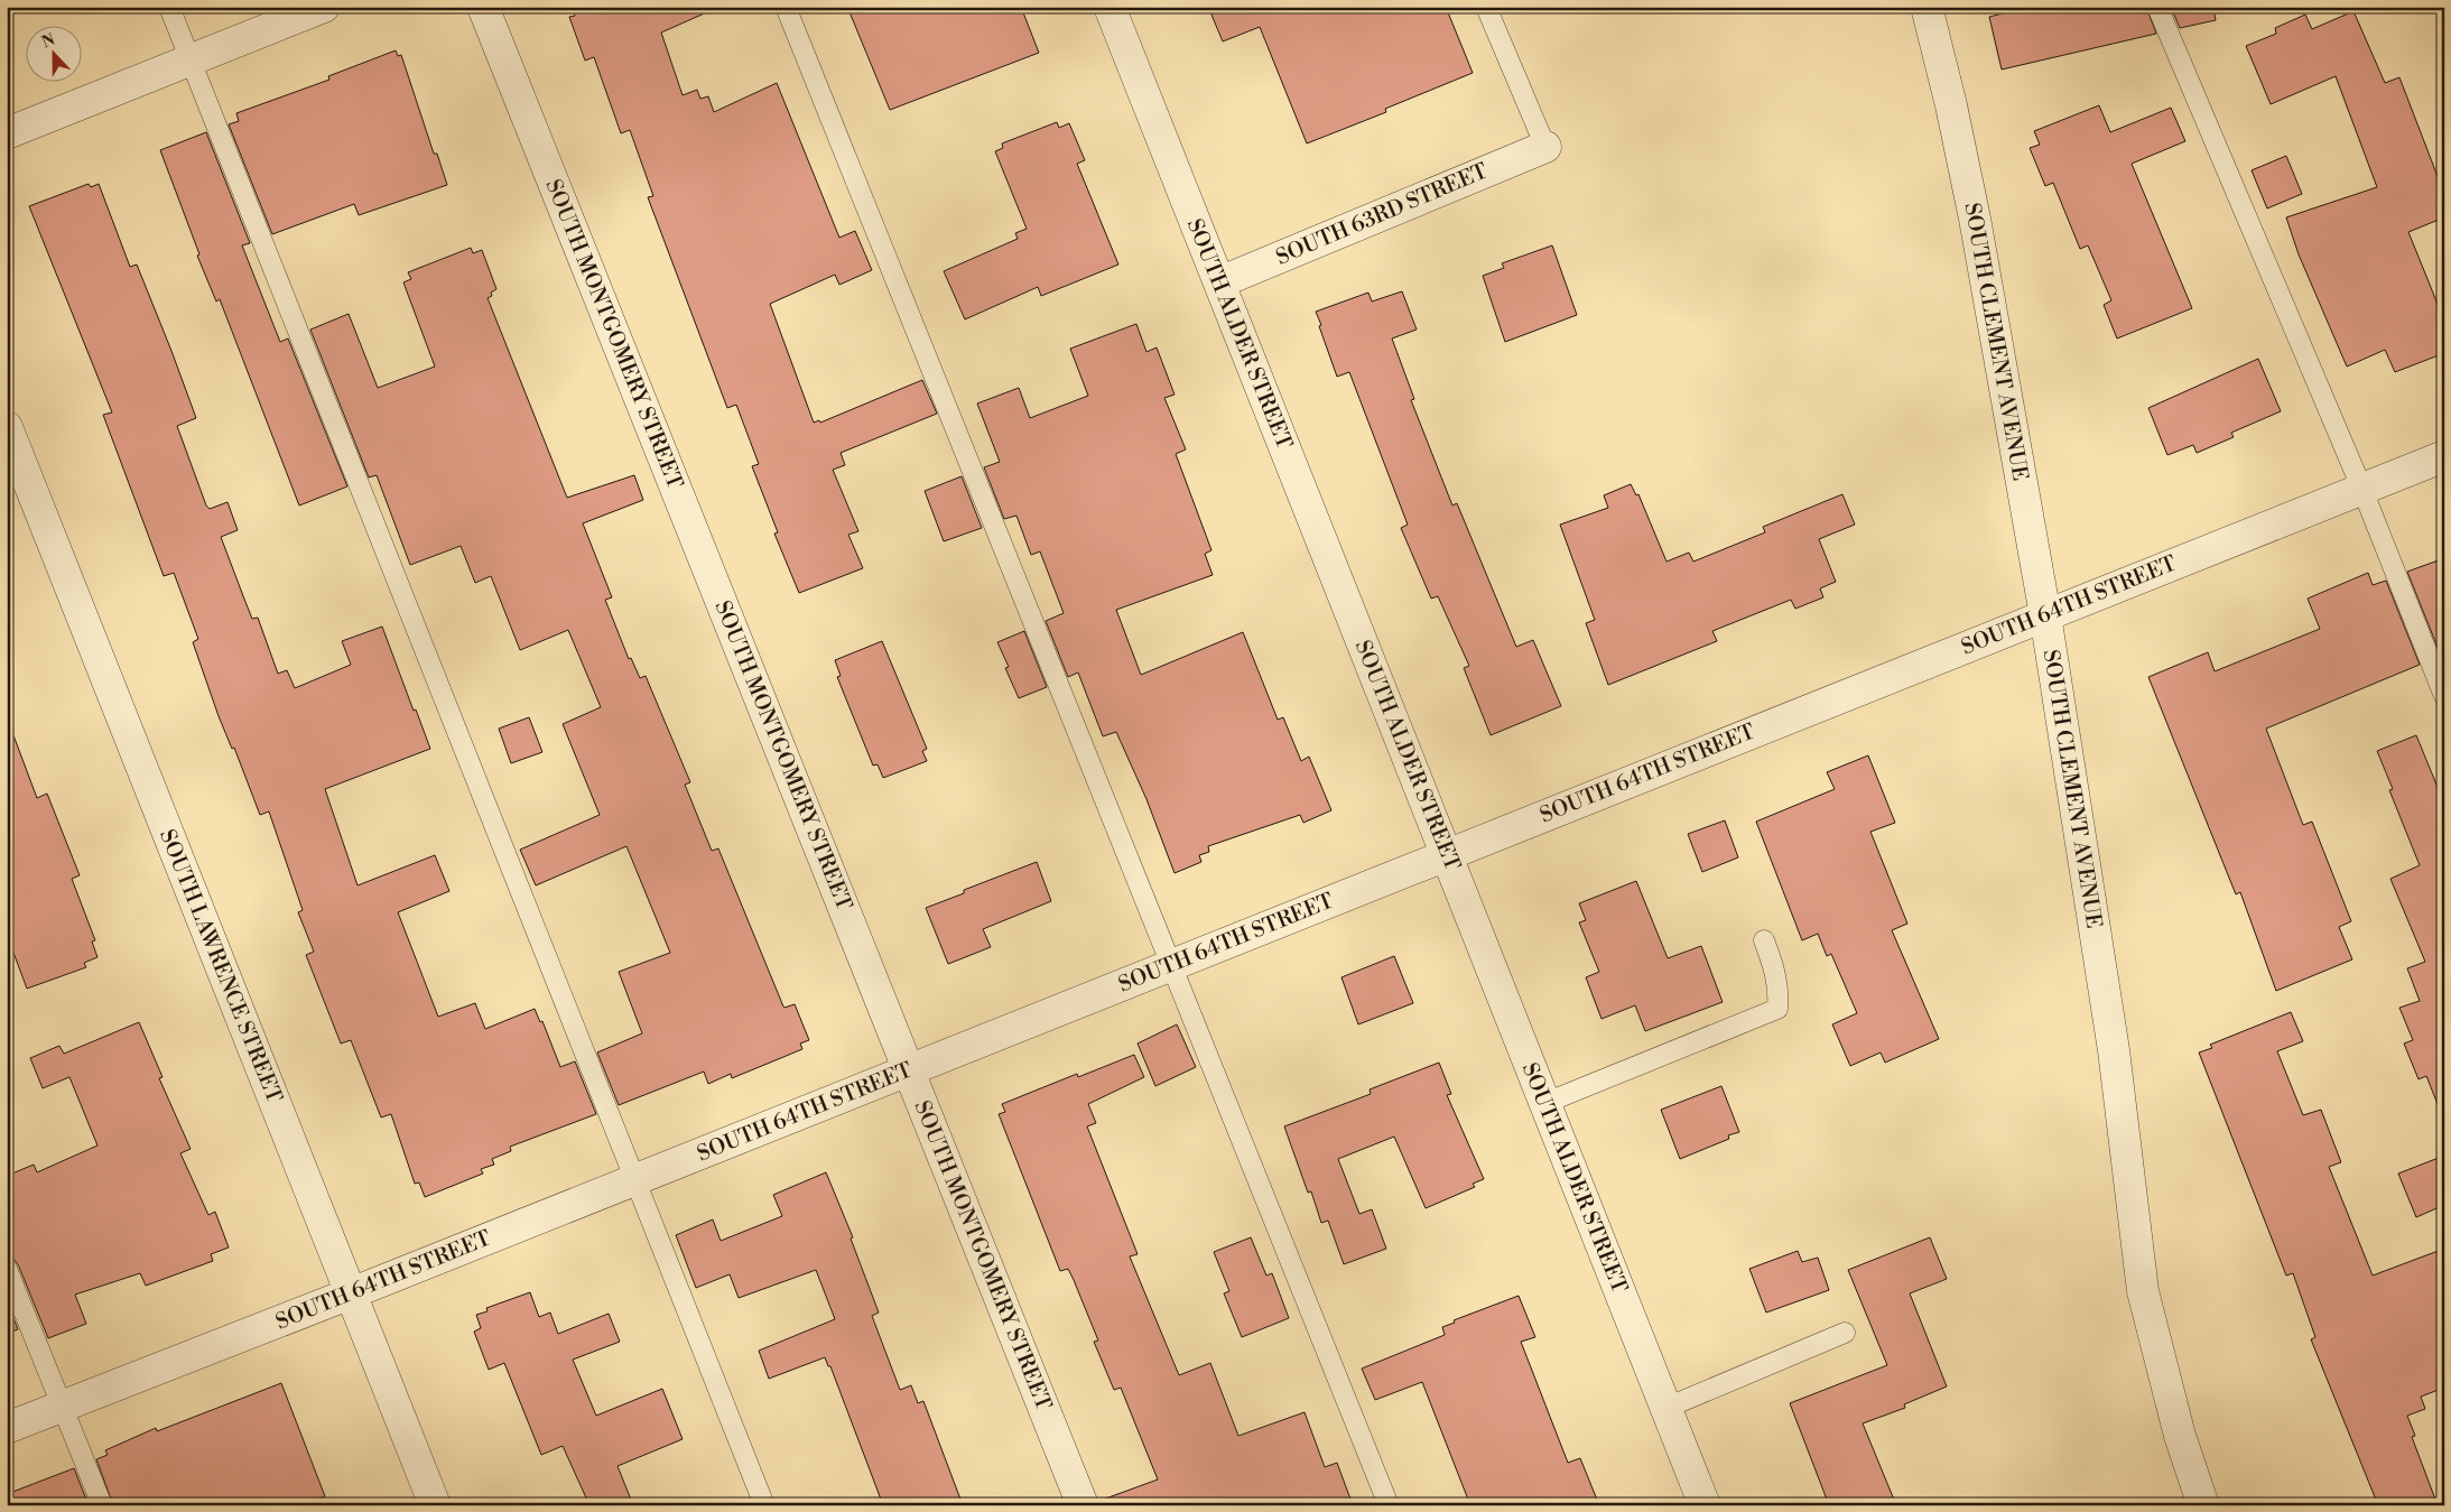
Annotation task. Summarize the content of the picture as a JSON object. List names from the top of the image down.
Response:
{
  "streets": {
    "street": [
      "SOUTH 63RD STREET",
      "SOUTH MONTGOMERY STREET",
      "SOUTH ALDER STREET",
      "SOUTH CLEMENT AVENUE",
      "SOUTH 64TH STREET",
      "SOUTH LAWRENCE STREET"
    ]
  },
  "crossings": [
    ["SOUTH 63RD STREET", "SOUTH ALDER STREET"],
    ["SOUTH MONTGOMERY STREET", "SOUTH 64TH STREET"],
    ["SOUTH ALDER STREET", "SOUTH 64TH STREET"],
    ["SOUTH CLEMENT AVENUE", "SOUTH 64TH STREET"],
    ["SOUTH 64TH STREET", "SOUTH LAWRENCE STREET"]
  ],
  "north": "top"
}
